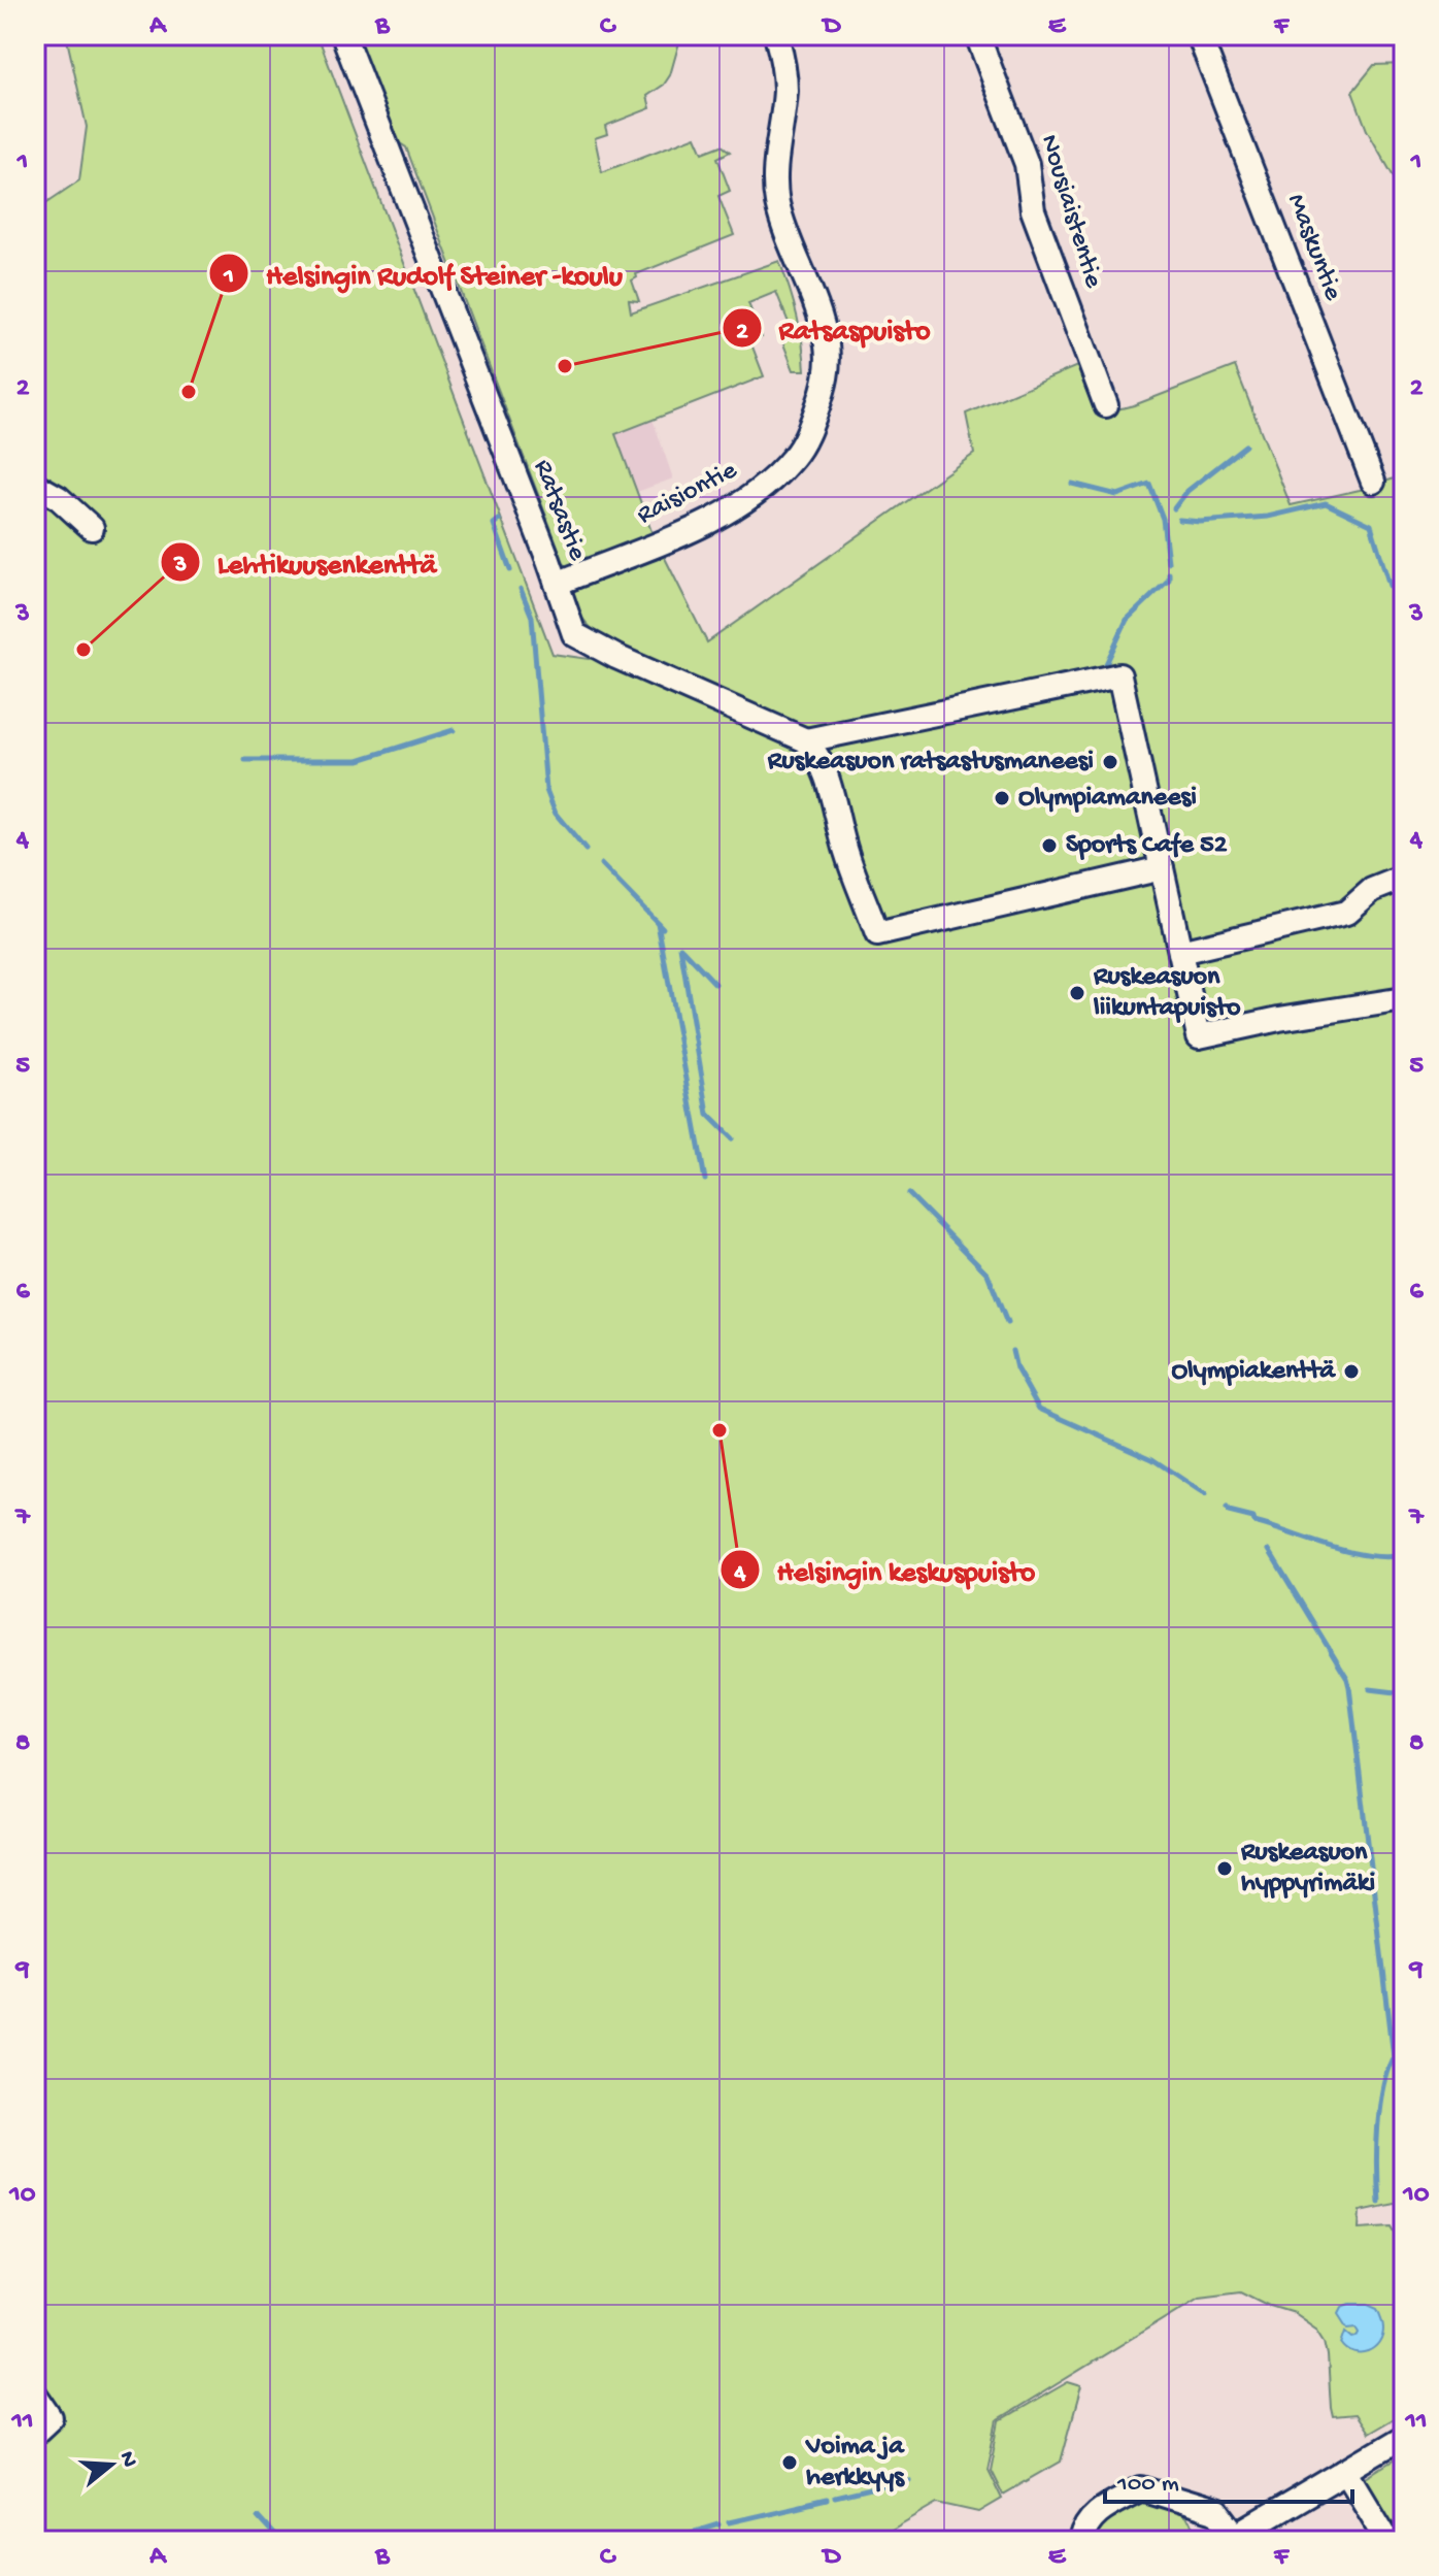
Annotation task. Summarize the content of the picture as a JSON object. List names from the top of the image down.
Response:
{
  "streets": {
    "street": [
      "Nousiaistentie",
      "Maskuntie",
      "Raisiontie",
      "Ratsastie"
    ]
  },
  "crossings": [
    ["Raisiontie", "Ratsastie"]
  ],
  "places": [
    "Ratsaspuisto",
    "Helsingin Rudolf Steiner -koulu",
    "Lehtikuusenkenttä",
    "Ruskeasuon ratsastusmaneesi",
    "Olympiamaneesi",
    "Sports Cafe 52",
    "Ruskeasuon liikuntapuisto",
    "Olympiakenttä",
    "Helsingin keskuspuisto",
    "Ruskeasuon hyppyrimäki",
    "Voima ja herkkyys"
  ],
  "scale_bar": "100 m",
  "north": "right",
  "grid": {
    "columns": [
      "A",
      "B",
      "C",
      "D",
      "E",
      "F"
    ],
    "rows": [
      "1",
      "2",
      "3",
      "4",
      "5",
      "6",
      "7",
      "8",
      "9",
      "10",
      "11"
    ]
  }
}
